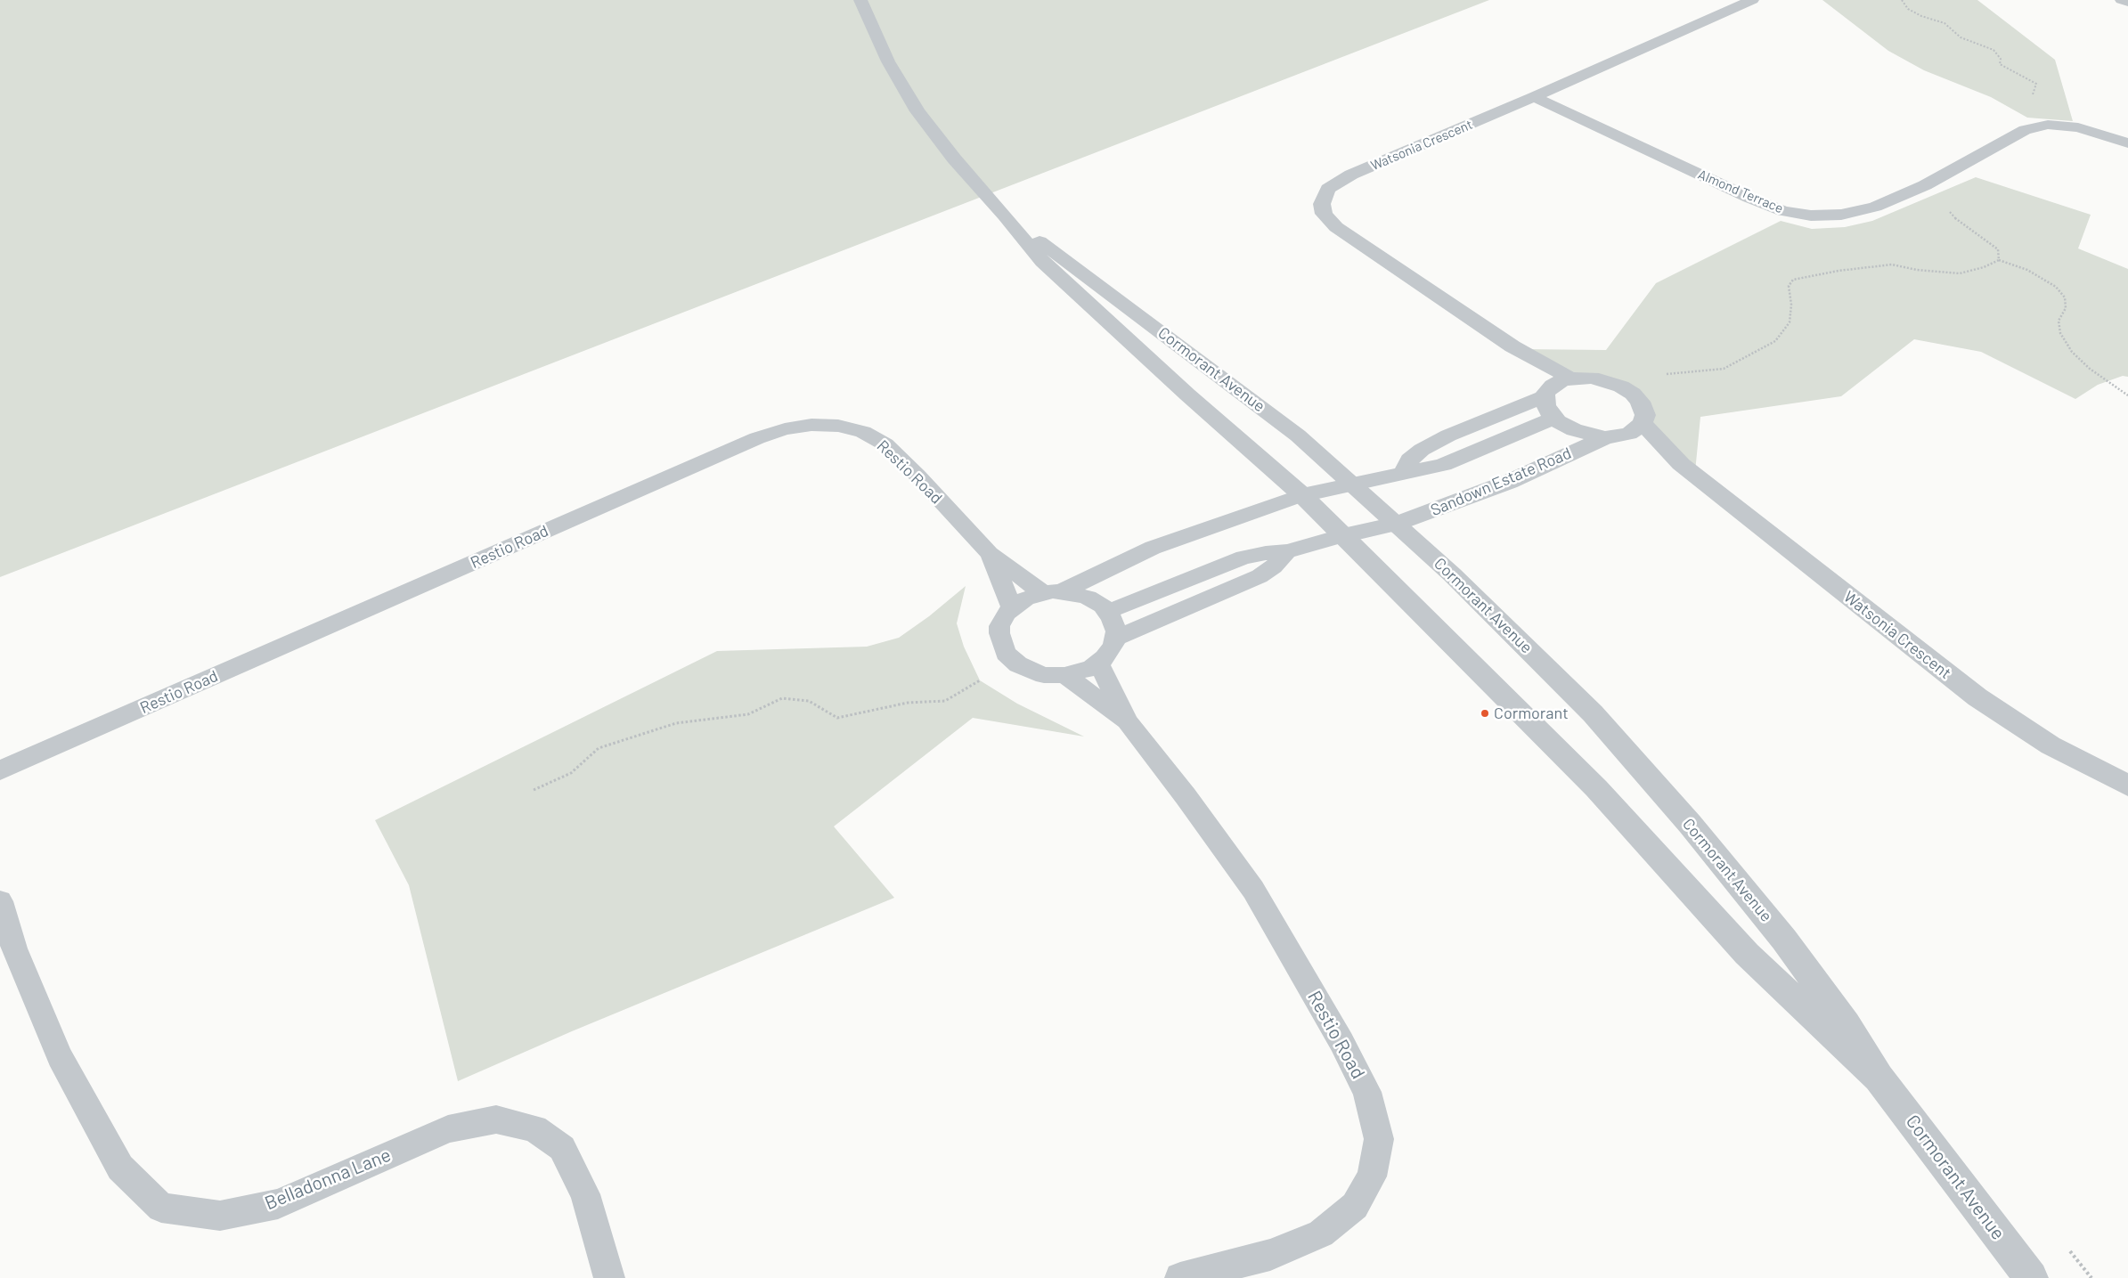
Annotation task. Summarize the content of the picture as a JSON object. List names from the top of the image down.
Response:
{
  "streets": {
    "street": [
      "Watsonia Crescent",
      "Almond Terrace",
      "Cormorant Avenue",
      "Sandown Estate Road"
    ],
    "lane": ["Restio Road", "Belladonna Lane"]
  },
  "crossings": [
    ["Watsonia Crescent", "Almond Terrace"],
    ["Watsonia Crescent", "Sandown Estate Road"],
    ["Cormorant Avenue", "Sandown Estate Road"]
  ],
  "places": ["Cormorant"]
}
